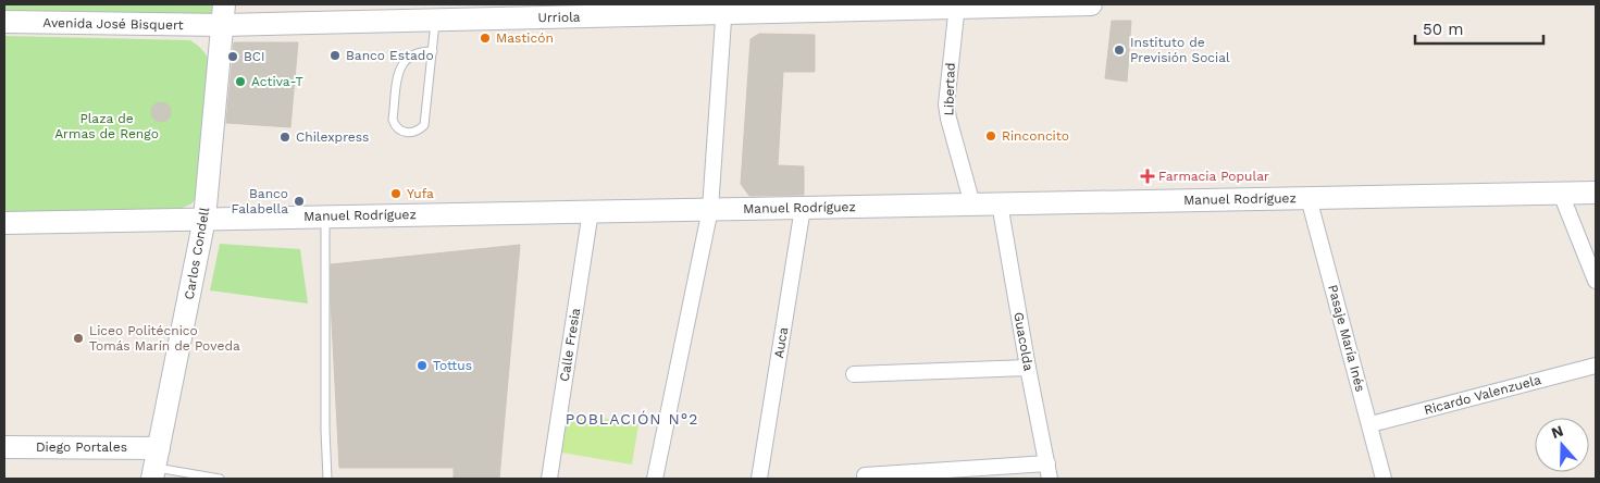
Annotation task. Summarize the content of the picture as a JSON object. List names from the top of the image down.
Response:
{
  "streets": {
    "main road": [
      "Urriola",
      "Avenida José Bisquert",
      "Manuel Rodríguez",
      "Carlos Condell",
      "Diego Portales"
    ],
    "street": [
      "Libertad",
      "Pasaje María Inés",
      "Guacolda",
      "Auca",
      "Calle Fresia",
      "Ricardo Valenzuela"
    ]
  },
  "crossings": [
    ["Urriola", "Avenida José Bisquert"],
    ["Urriola", "Libertad"],
    ["Urriola", "Carlos Condell"],
    ["Avenida José Bisquert", "Carlos Condell"],
    ["Libertad", "Manuel Rodríguez"],
    ["Manuel Rodríguez", "Carlos Condell"],
    ["Manuel Rodríguez", "Pasaje María Inés"],
    ["Manuel Rodríguez", "Guacolda"],
    ["Manuel Rodríguez", "Auca"],
    ["Manuel Rodríguez", "Calle Fresia"],
    ["Carlos Condell", "Diego Portales"],
    ["Pasaje María Inés", "Ricardo Valenzuela"]
  ],
  "districts": ["POBLACIÓN N°2"],
  "parks": ["Plaza de Armas de Rengo"],
  "places": {
    "other": [
      "Masticón",
      "Instituto de Previsión Social",
      "Banco Estado",
      "BCI",
      "Activa-T",
      "Rinconcito",
      "Chilexpress",
      "Yufa",
      "Banco Falabella",
      "Liceo Politécnico Tomás Marín de Poveda",
      "Tottus"
    ],
    "health": ["Farmacia Popular"]
  },
  "scale_bar": "50 m",
  "north": "top"
}
